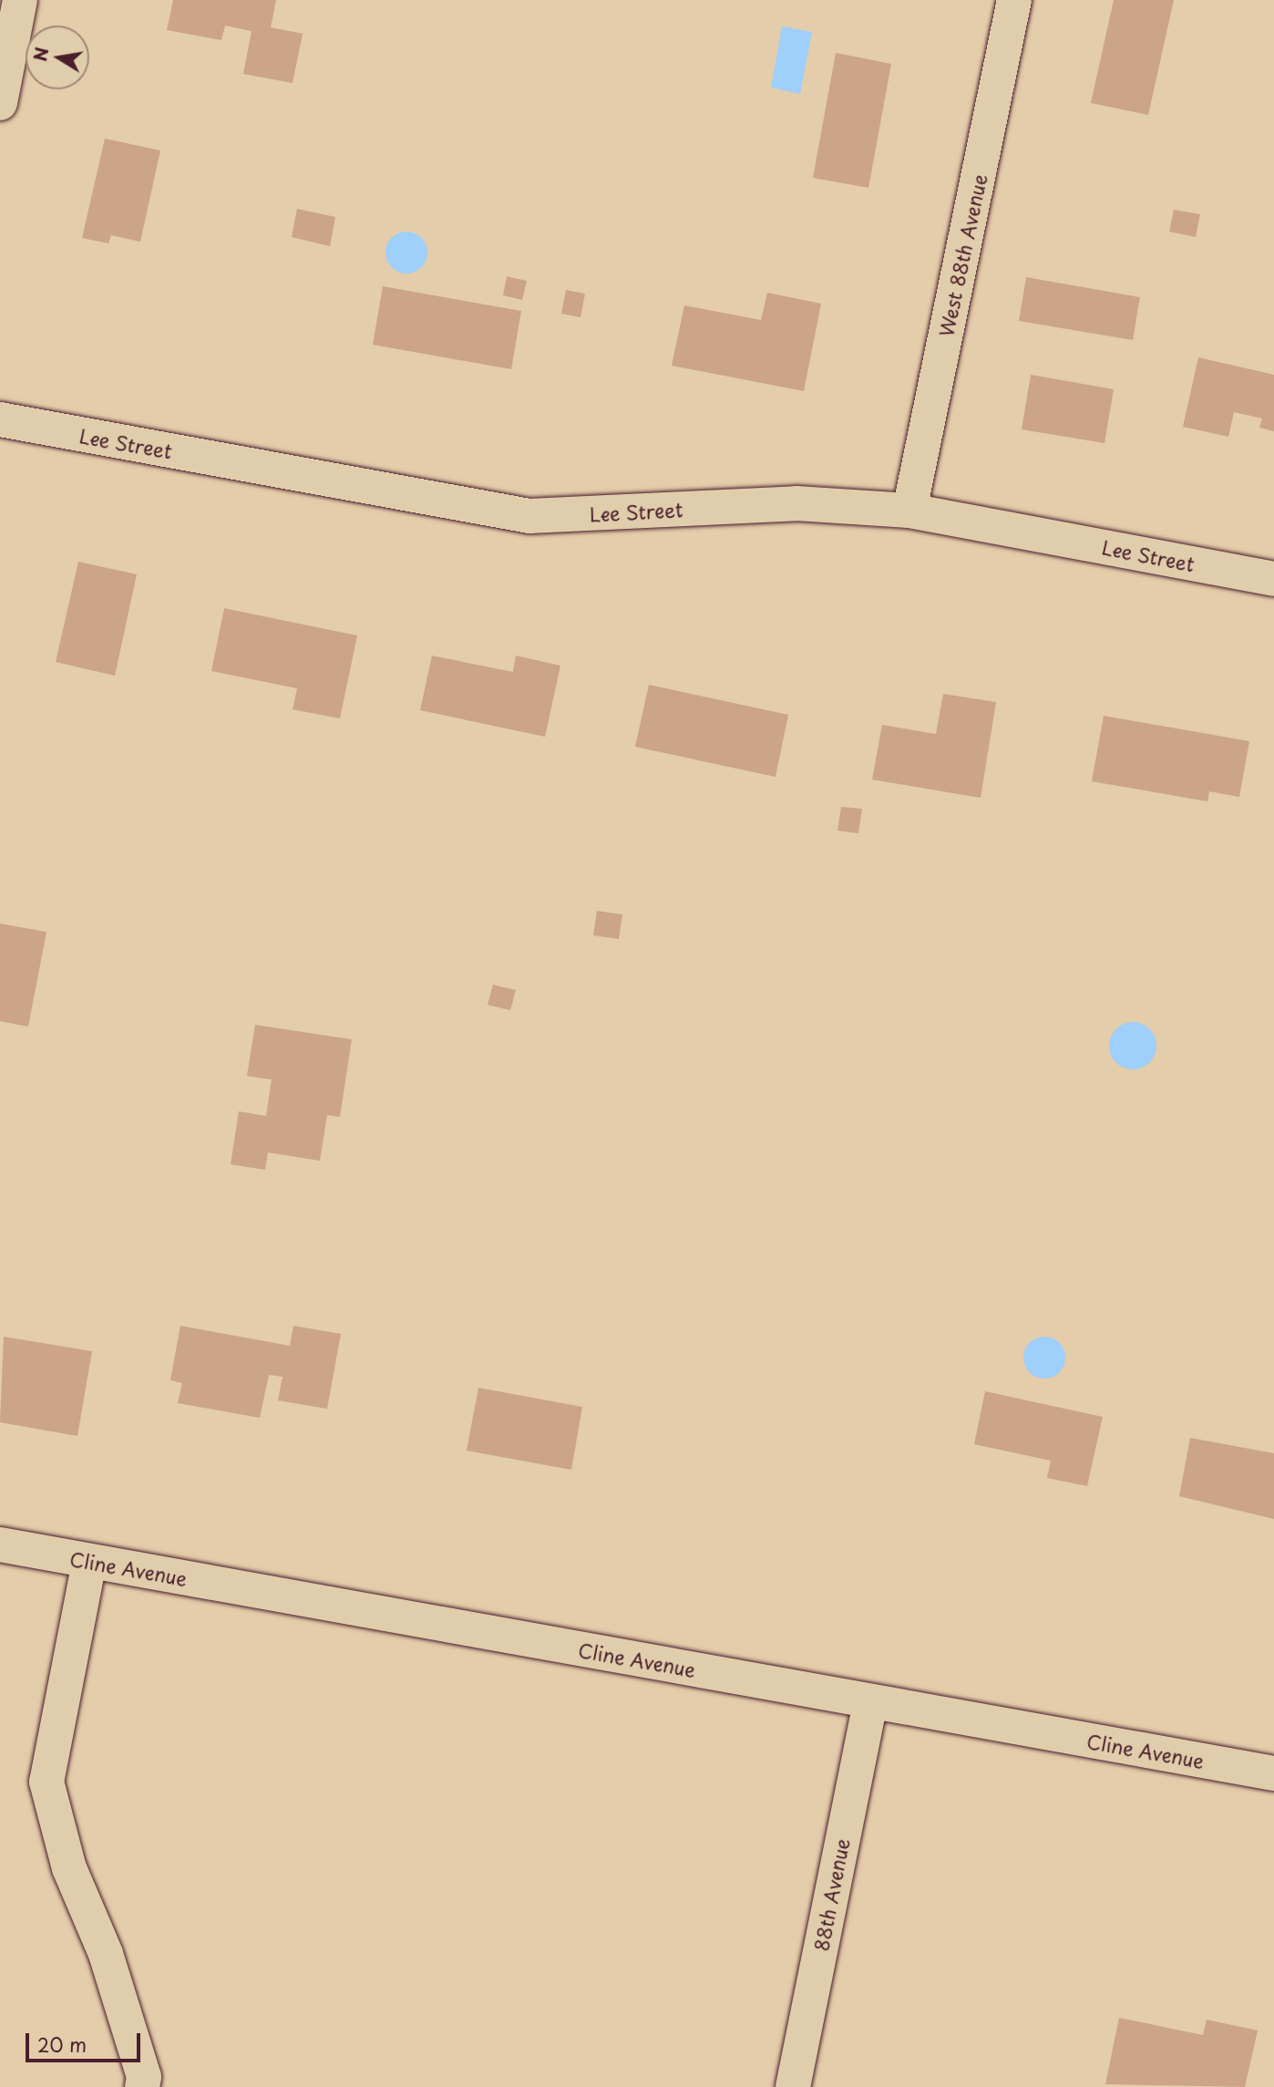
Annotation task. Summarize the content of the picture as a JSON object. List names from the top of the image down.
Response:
{
  "streets": {
    "street": [
      "West 88th Avenue",
      "Lee Street",
      "Cline Avenue",
      "88th Avenue"
    ]
  },
  "crossings": [
    ["West 88th Avenue", "Lee Street"],
    ["Cline Avenue", "88th Avenue"]
  ],
  "scale_bar": "20 m",
  "north": "left"
}
